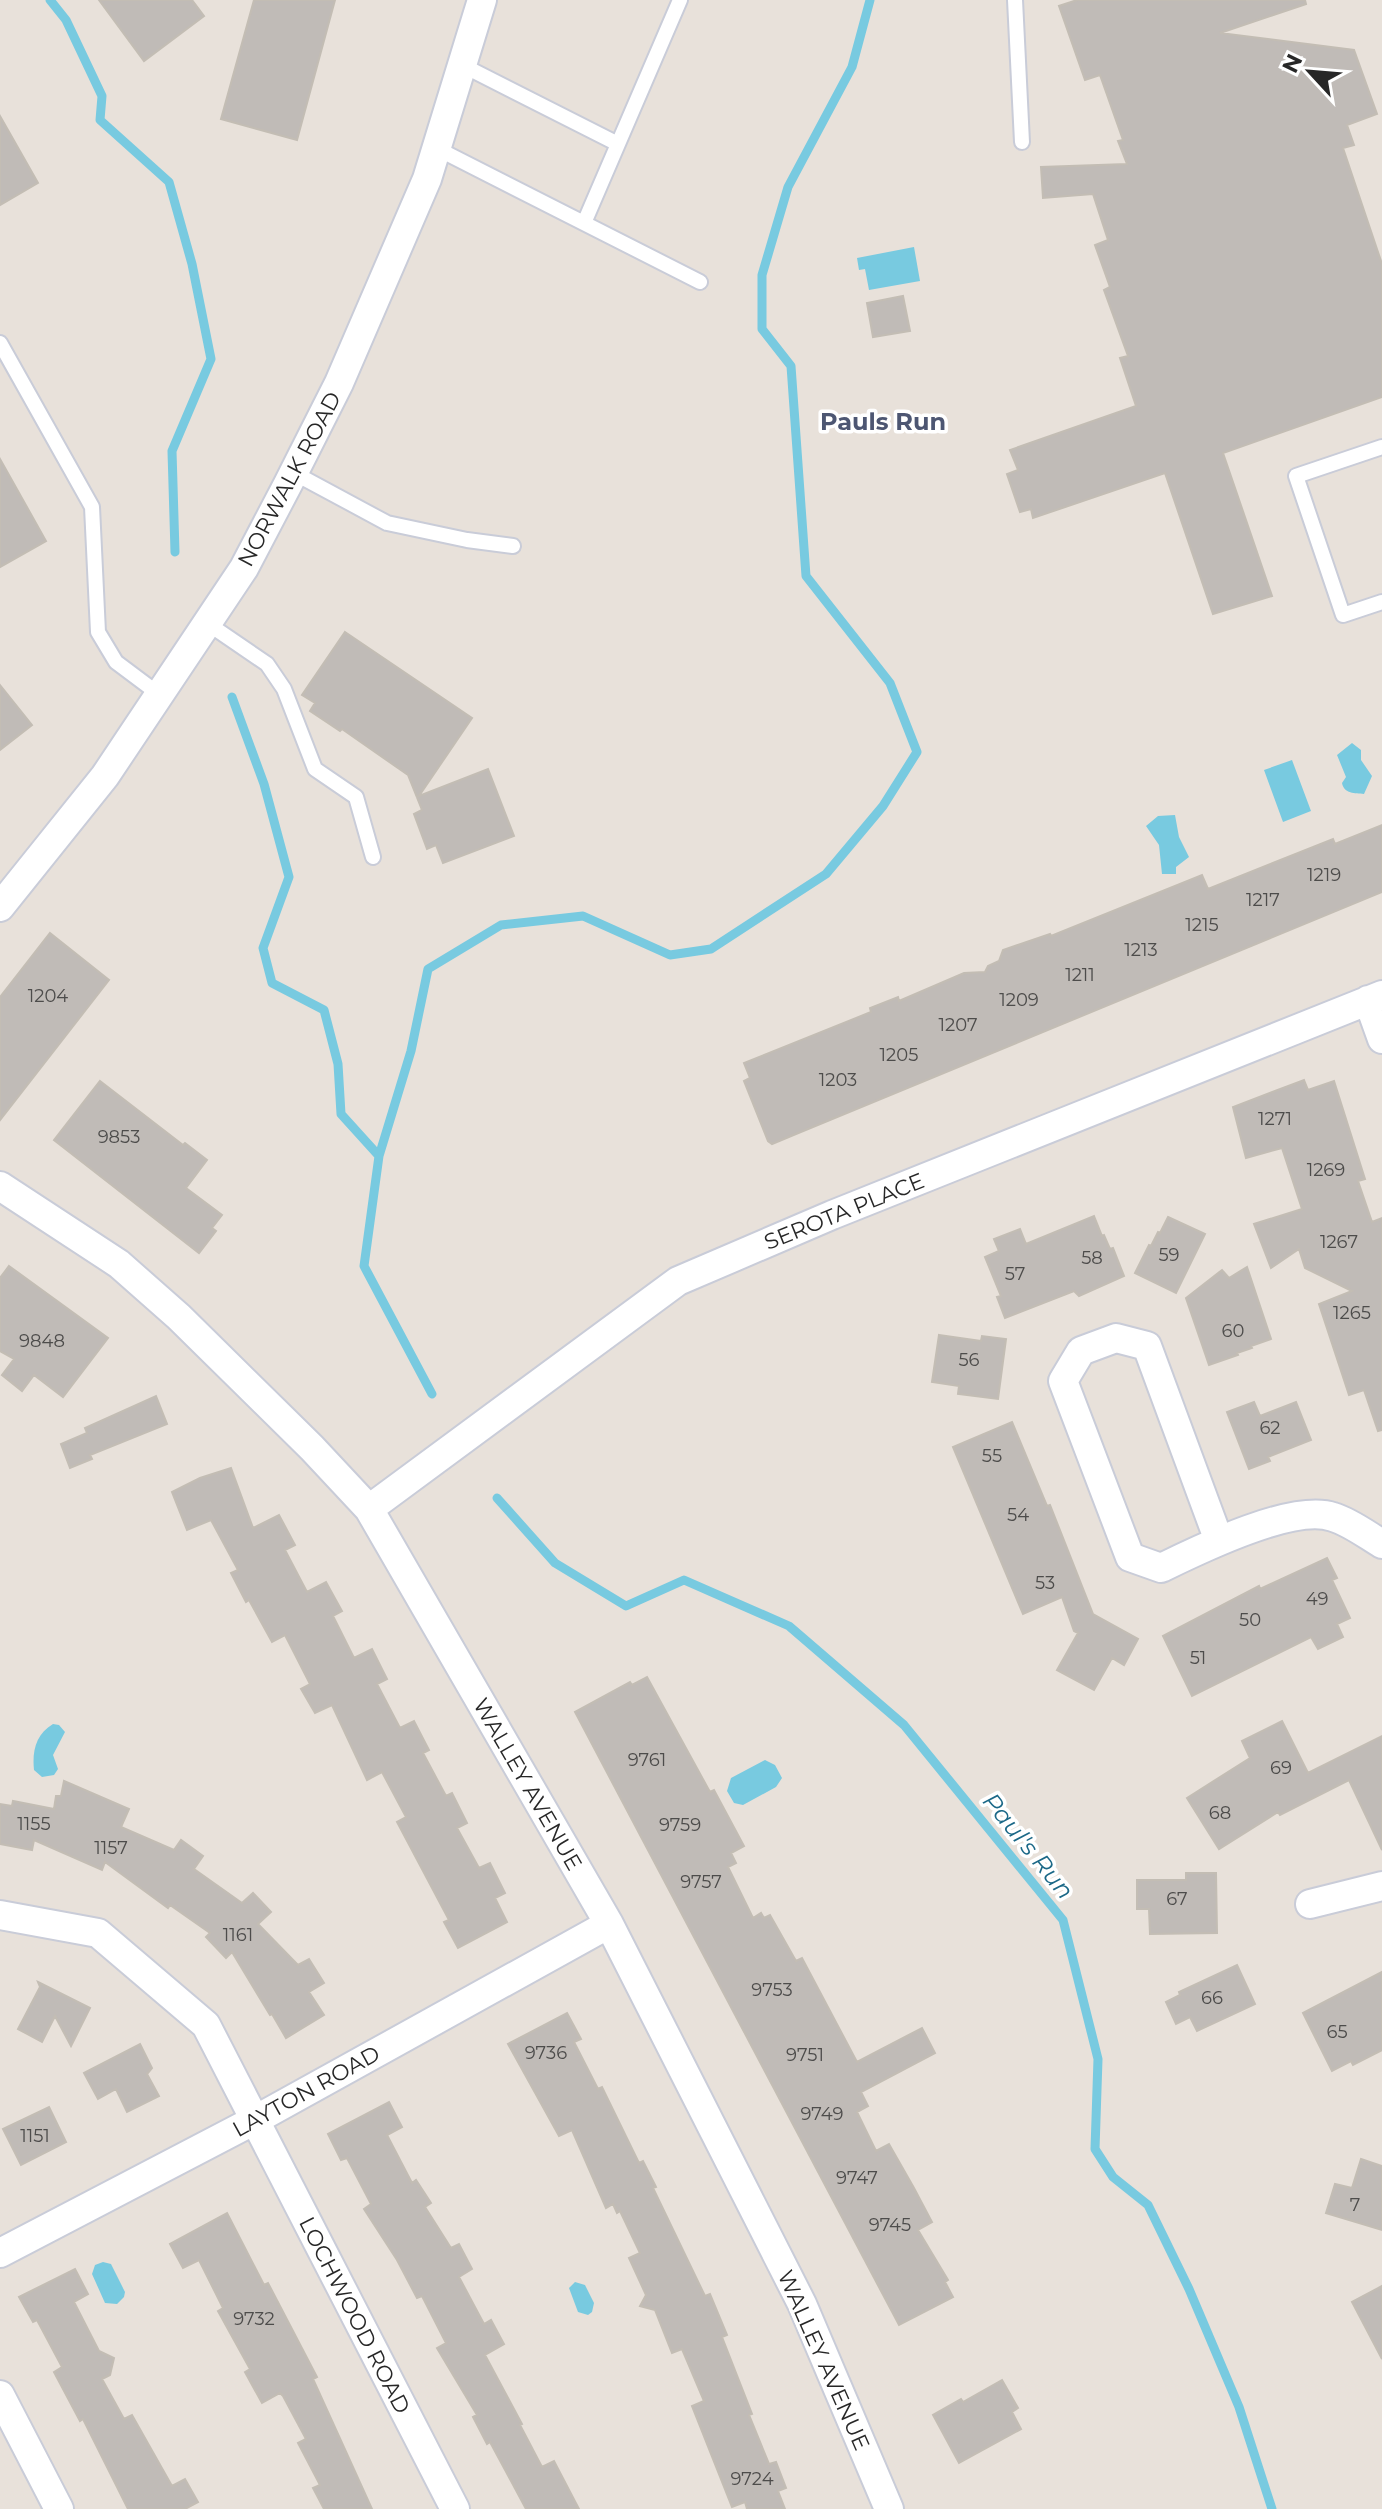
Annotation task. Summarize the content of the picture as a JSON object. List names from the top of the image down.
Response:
{
  "streets": {
    "street": [
      "NORWALK ROAD",
      "SEROTA PLACE",
      "WALLEY AVENUE",
      "LAYTON ROAD",
      "LOCHWOOD ROAD"
    ]
  },
  "crossings": [
    ["SEROTA PLACE", "WALLEY AVENUE"],
    ["WALLEY AVENUE", "LAYTON ROAD"],
    ["LAYTON ROAD", "LOCHWOOD ROAD"]
  ],
  "districts": ["Pauls Run"],
  "water": ["Paul's Run"],
  "house_numbers": [
    "1219",
    "1217",
    "1215",
    "1213",
    "1211",
    "1204",
    "1209",
    "1207",
    "1205",
    "1203",
    "1271",
    "9853",
    "1269",
    "1267",
    "59",
    "58",
    "57",
    "1265",
    "60",
    "9848",
    "56",
    "62",
    "55",
    "54",
    "53",
    "49",
    "50",
    "51",
    "9761",
    "69",
    "68",
    "1155",
    "9759",
    "1157",
    "9757",
    "67",
    "1161",
    "9753",
    "66",
    "65",
    "9736",
    "9751",
    "9749",
    "1151",
    "9747",
    "7",
    "9745",
    "9732",
    "9724"
  ],
  "north": "top left"
}
